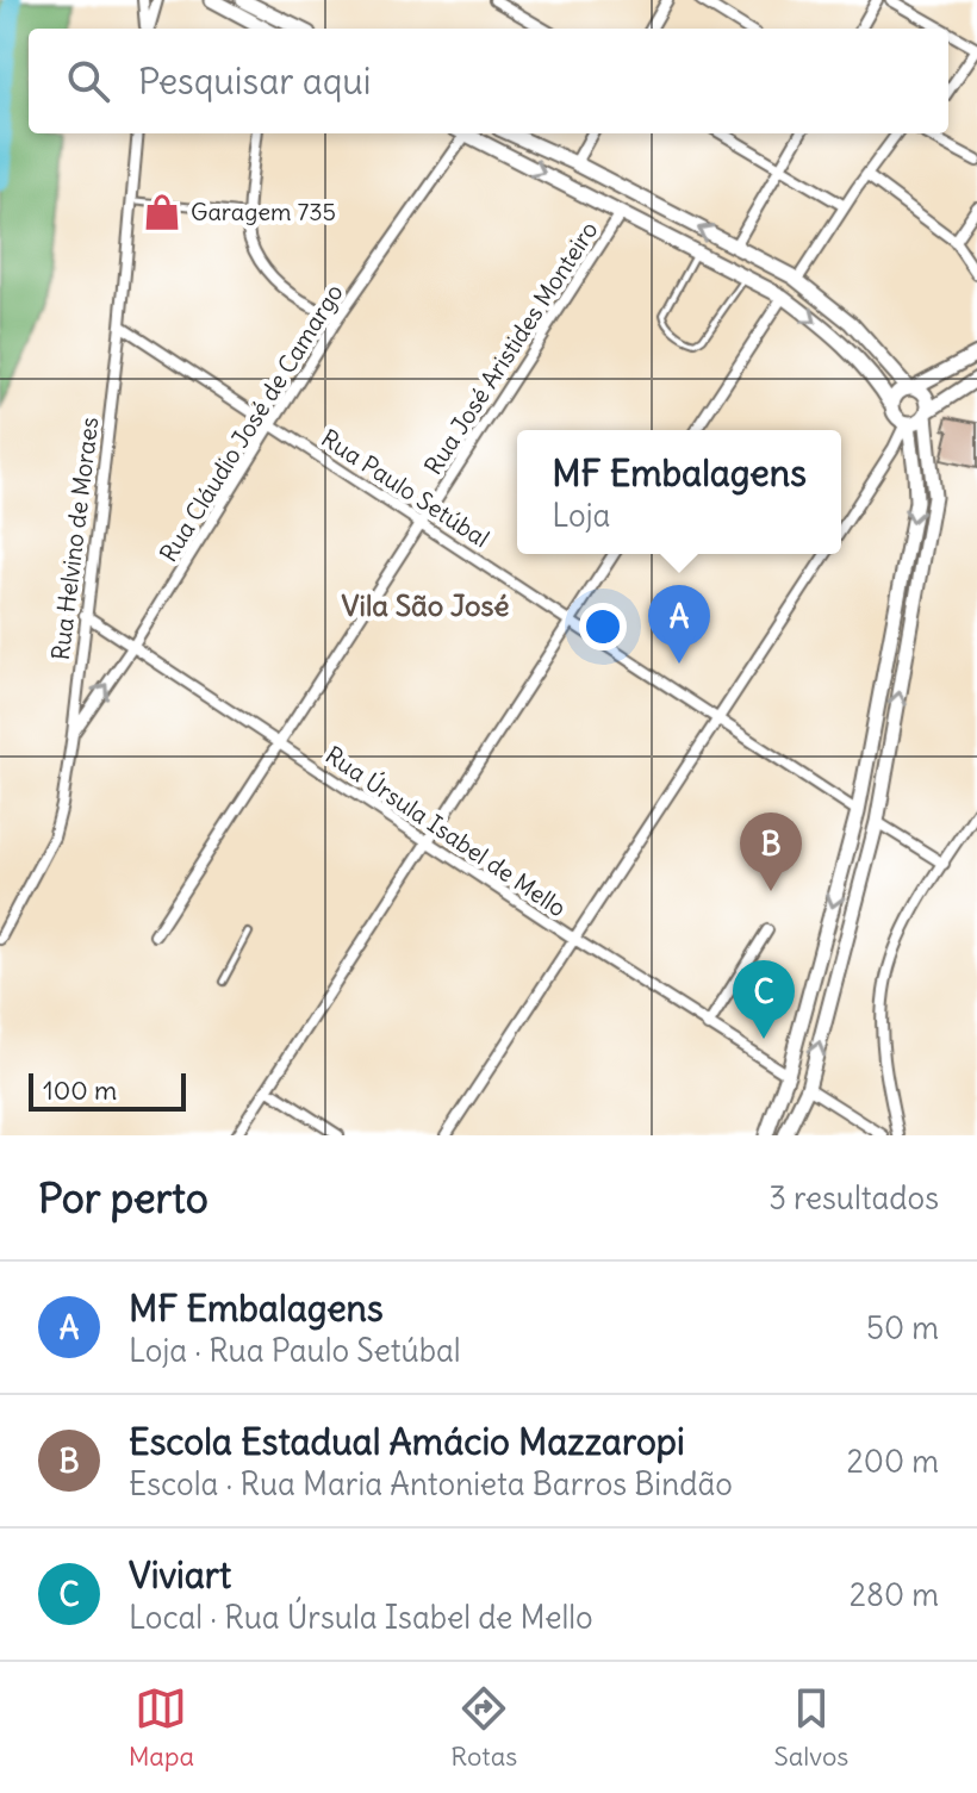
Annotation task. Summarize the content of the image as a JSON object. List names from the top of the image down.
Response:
{
  "streets": {
    "street": [
      "Rua José Aristides Monteiro",
      "Rua Cláudio José de Camargo",
      "Rua Paulo Setúbal",
      "Rua Helvino de Moraes",
      "Rua Úrsula Isabel de Mello"
    ]
  },
  "crossings": [
    ["Rua José Aristides Monteiro", "Rua Paulo Setúbal"],
    ["Rua José Aristides Monteiro", "Rua Úrsula Isabel de Mello"],
    ["Rua Cláudio José de Camargo", "Rua Paulo Setúbal"],
    ["Rua Cláudio José de Camargo", "Rua Helvino de Moraes"],
    ["Rua Cláudio José de Camargo", "Rua Úrsula Isabel de Mello"],
    ["Rua Paulo Setúbal", "Rua Helvino de Moraes"],
    ["Rua Helvino de Moraes", "Rua Úrsula Isabel de Mello"]
  ],
  "districts": ["Vila São José"],
  "places": {
    "shop": ["Garagem 735"]
  },
  "scale_bar": "100 m",
  "page": {
    "search": "Pesquisar aqui",
    "popup": ["MF Embalagens", "Loja"],
    "pins": ["A", "B", "C"],
    "scale": "100 m",
    "heading": ["Por perto", "3 resultados"],
    "list": [
      {
        "mark": "A",
        "name": "MF Embalagens",
        "note": "Loja · Rua Paulo Setúbal",
        "value": "50 m"
      },
      {
        "mark": "B",
        "name": "Escola Estadual Amácio Mazzaropi",
        "note": "Escola · Rua Maria Antonieta Barros Bindão",
        "value": "200 m"
      },
      {
        "mark": "C",
        "name": "Viviart",
        "note": "Local · Rua Úrsula Isabel de Mello",
        "value": "280 m"
      }
    ],
    "nav": ["Mapa", "Rotas", "Salvos"]
  }
}
